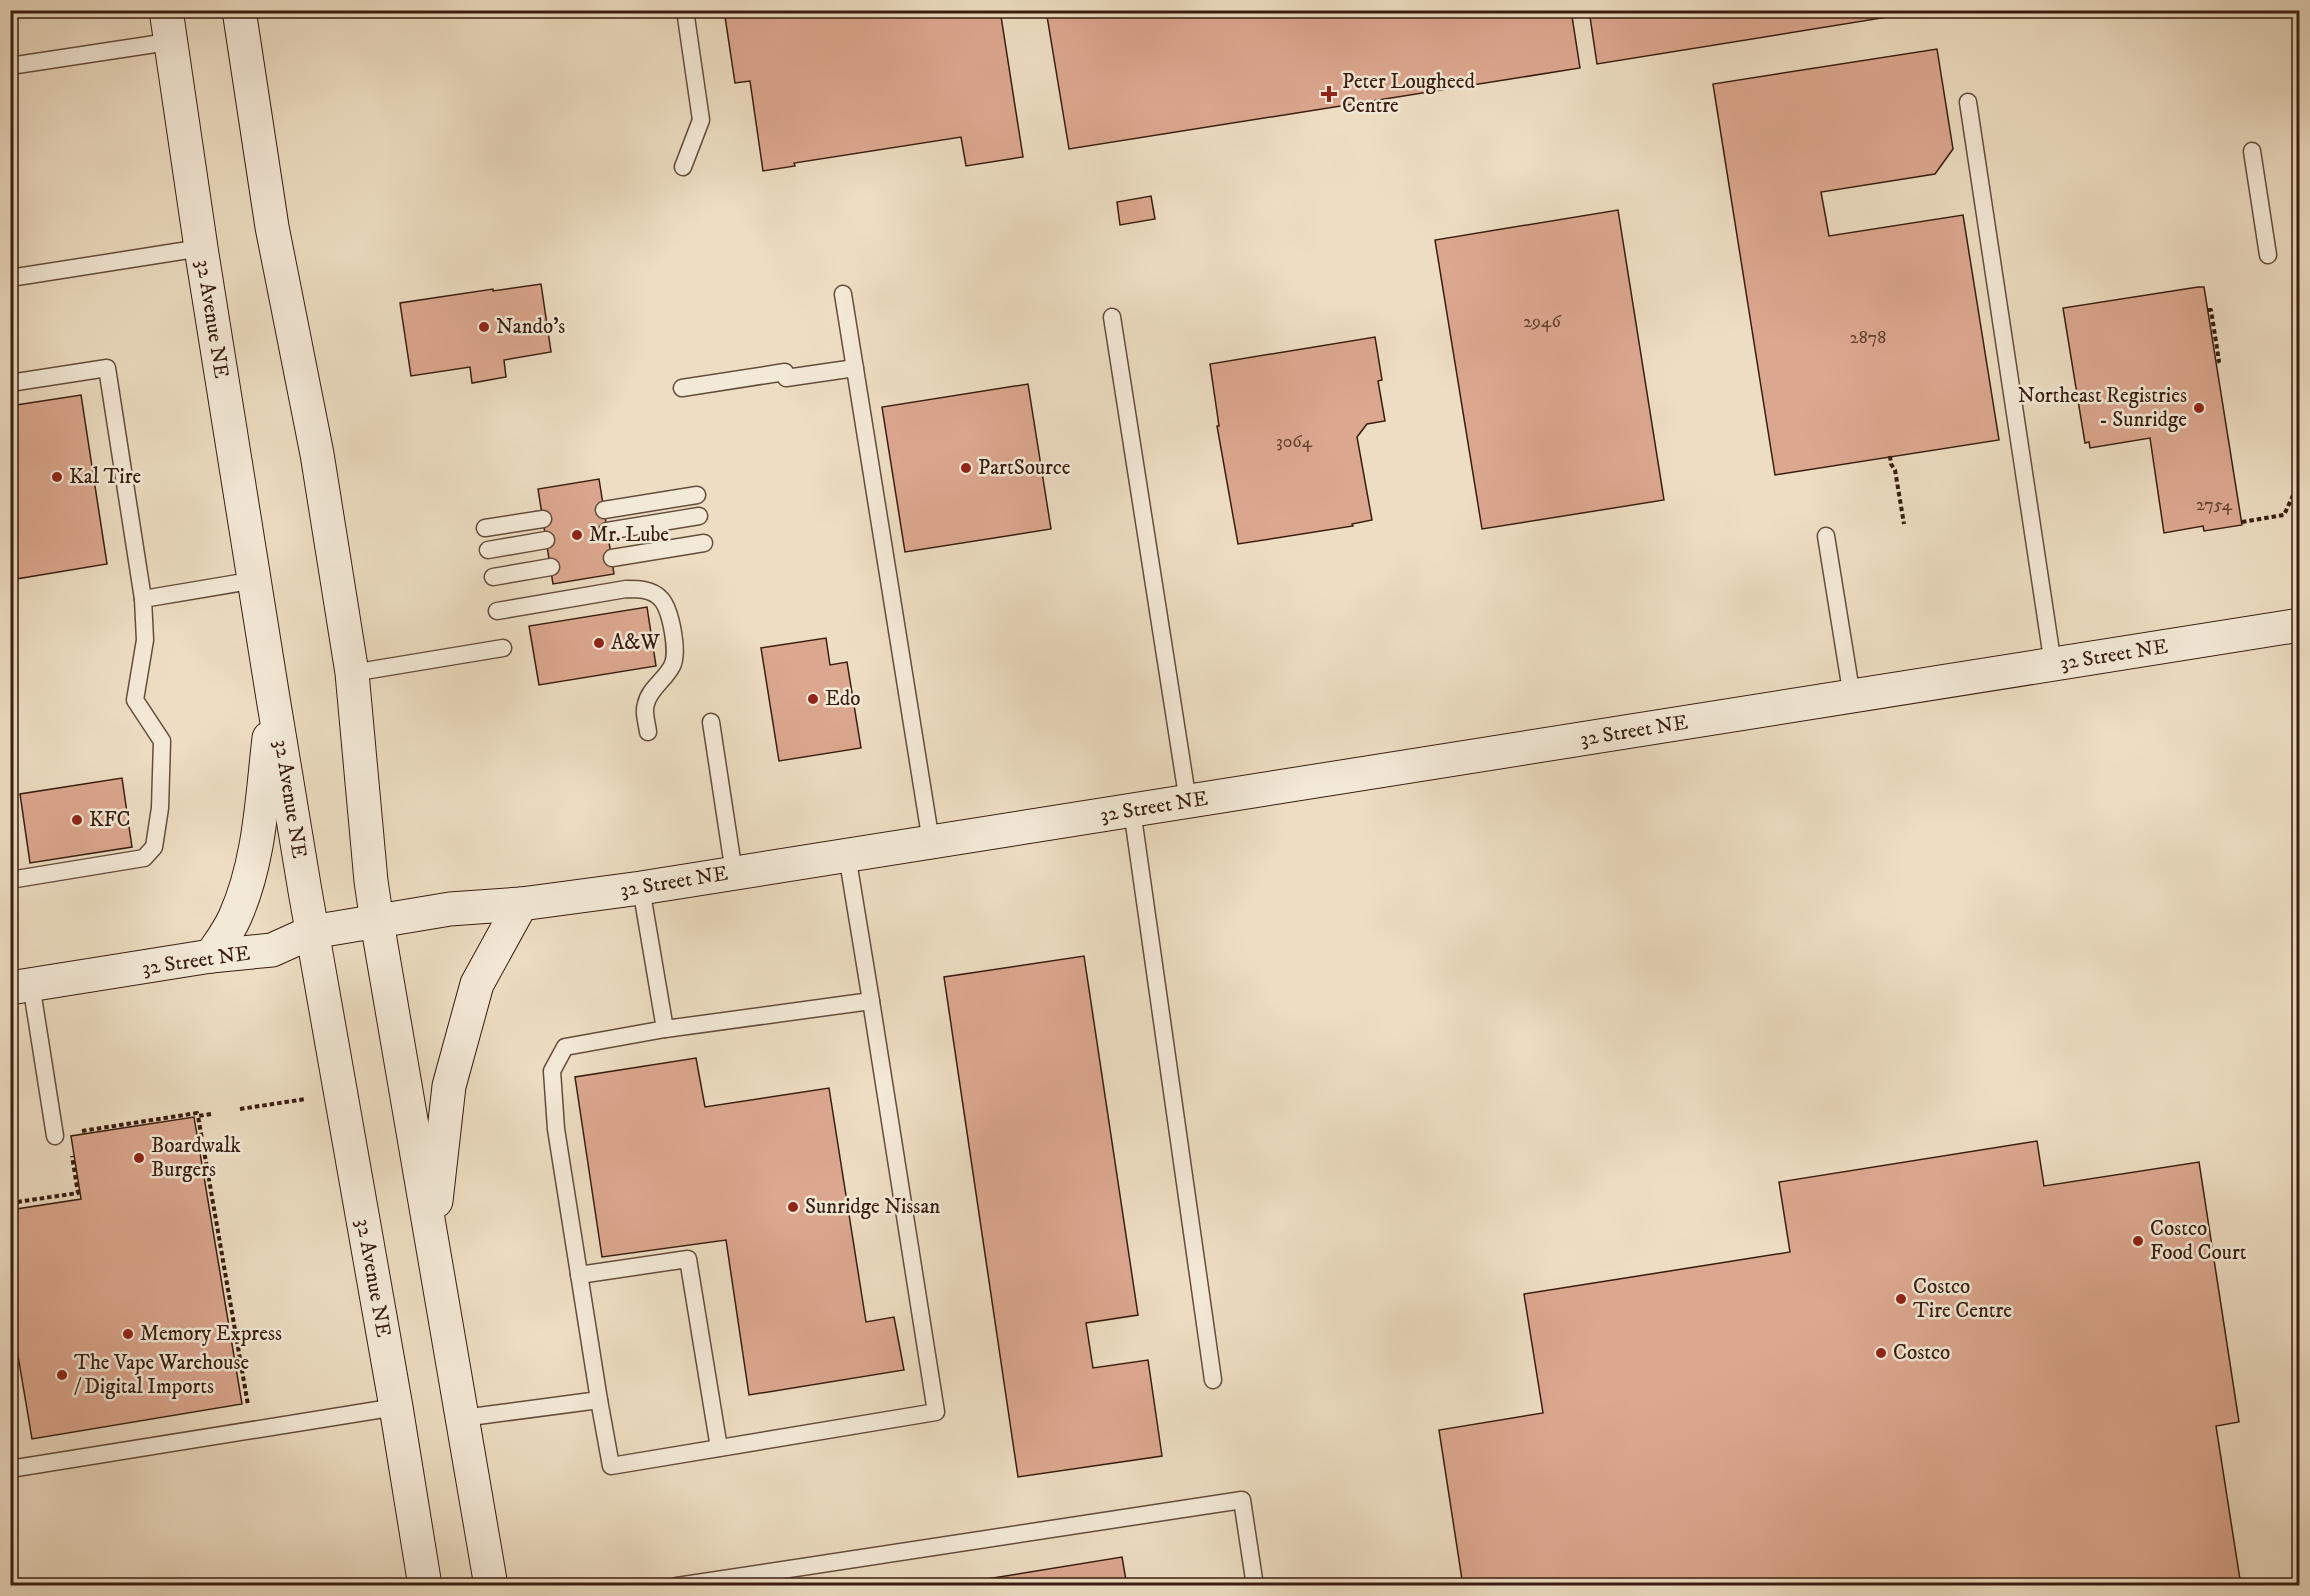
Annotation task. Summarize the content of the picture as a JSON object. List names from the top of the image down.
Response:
{
  "streets": {
    "main road": ["32 Avenue NE", "32 Street NE"]
  },
  "crossings": [
    ["32 Avenue NE", "32 Street NE"]
  ],
  "places": {
    "health": ["Peter Lougheed Centre"],
    "other": [
      "Nando's",
      "Northeast Registries - Sunridge",
      "PartSource",
      "Kal Tire",
      "Mr. Lube",
      "A&W",
      "Edo",
      "KFC",
      "Boardwalk Burgers",
      "Sunridge Nissan",
      "Costco Food Court",
      "Costco Tire Centre",
      "Memory Express",
      "Costco",
      "The Vape Warehouse / Digital Imports"
    ]
  },
  "house_numbers": [
    "2946",
    "2878",
    "3064",
    "2754"
  ]
}
